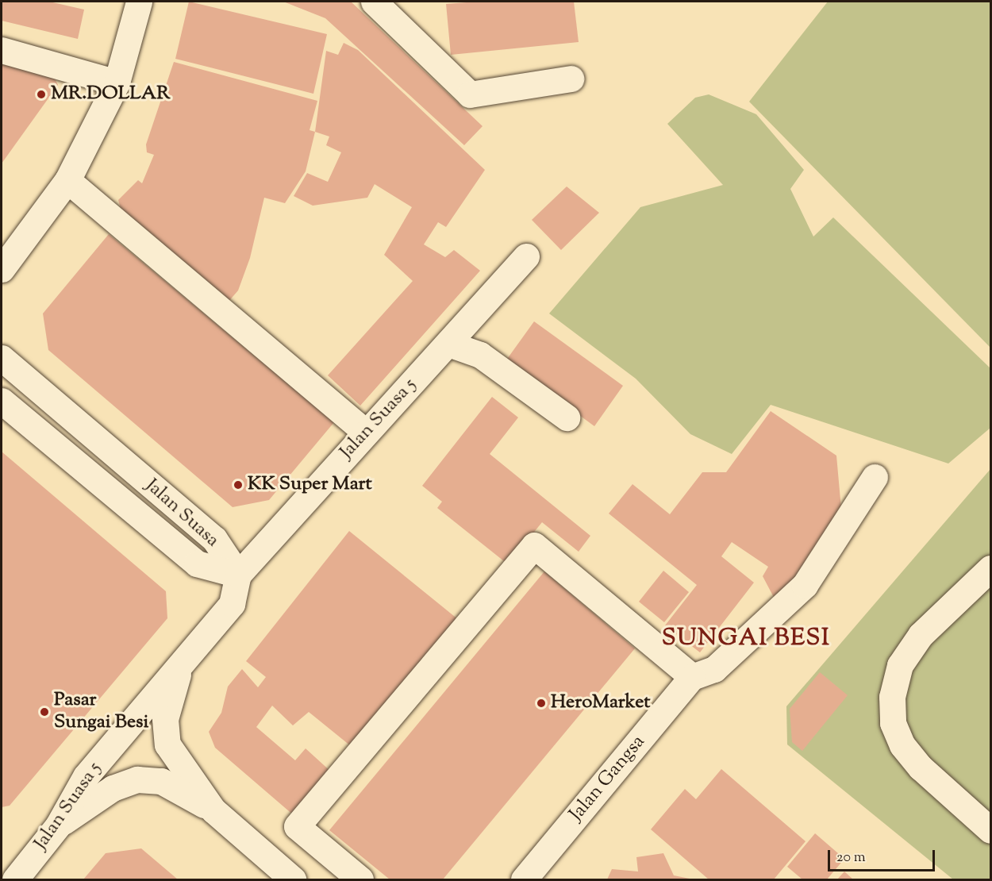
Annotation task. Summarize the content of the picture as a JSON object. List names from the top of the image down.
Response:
{
  "streets": {
    "street": ["Jalan Suasa 5", "Jalan Suasa", "Jalan Gangsa"]
  },
  "crossings": [
    ["Jalan Suasa 5", "Jalan Suasa"]
  ],
  "districts": ["SUNGAI BESI"],
  "places": [
    "MR.DOLLAR",
    "KK Super Mart",
    "HeroMarket",
    "Pasar Sungai Besi"
  ],
  "scale_bar": "20 m"
}
